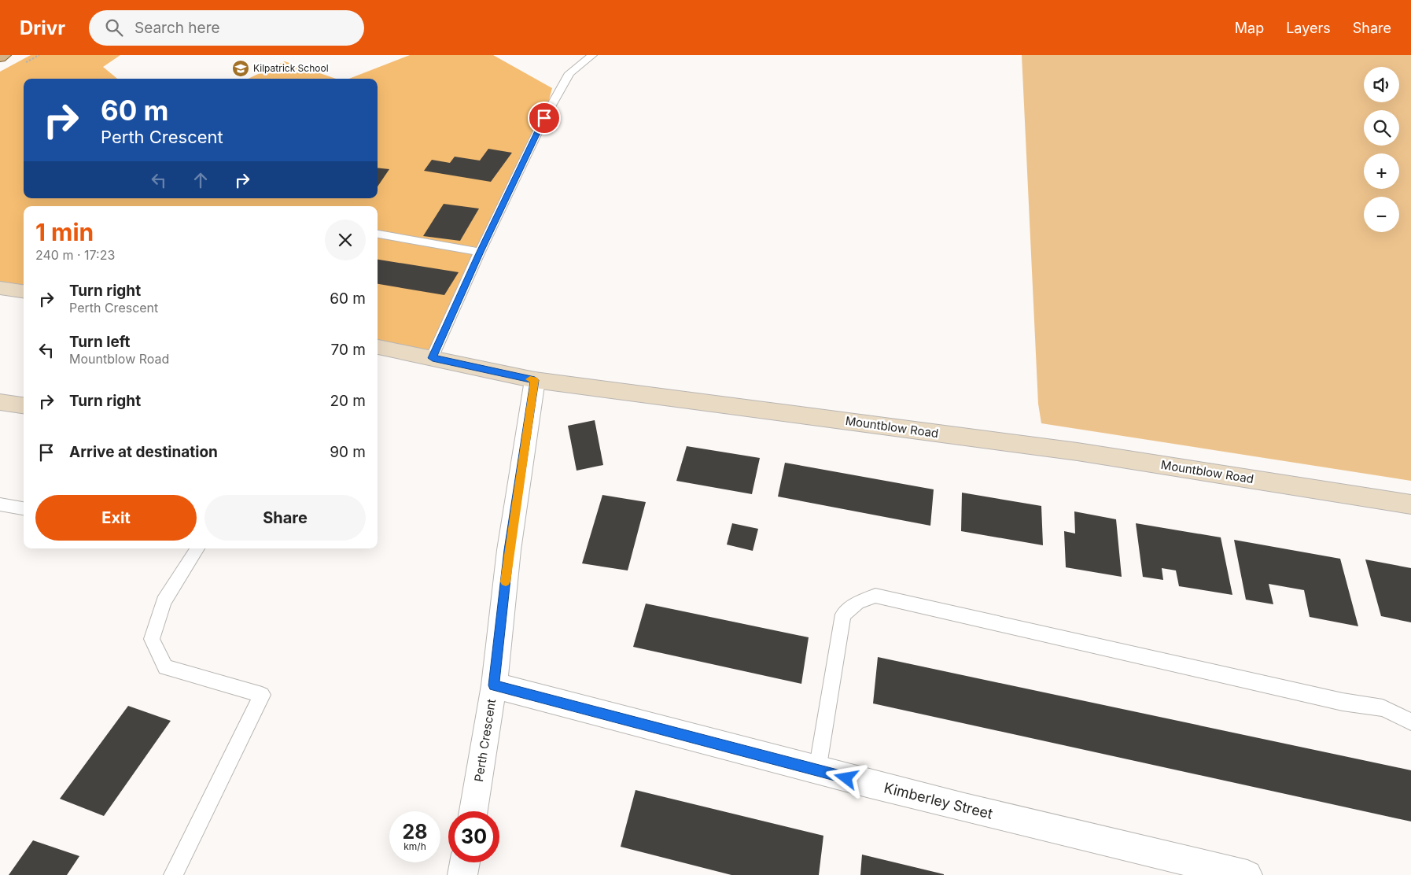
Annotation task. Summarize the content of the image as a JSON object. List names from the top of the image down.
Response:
{
  "streets": {
    "street": ["Mountblow Road", "Perth Crescent", "Kimberley Street"]
  },
  "crossings": [
    ["Mountblow Road", "Perth Crescent"],
    ["Perth Crescent", "Kimberley Street"]
  ],
  "places": {
    "school or university": ["Kilpatrick School"]
  },
  "page": {
    "header": "Drivr",
    "search": "Search here",
    "nav": ["Map", "Layers", "Share"],
    "map_buttons": ["+", "−"],
    "turn": ["60 m", "Perth Crescent"],
    "heading": ["1 min", "240 m · 17:23"],
    "list": [
      {
        "name": "Turn right",
        "note": "Perth Crescent",
        "value": "60 m"
      },
      {
        "name": "Turn left",
        "note": "Mountblow Road",
        "value": "70 m"
      },
      {
        "name": "Turn right",
        "value": "20 m"
      },
      {
        "name": "Arrive at destination",
        "value": "90 m"
      }
    ],
    "buttons": ["Exit", "Share"],
    "speed": "28 km/h",
    "limit": "30"
  }
}
